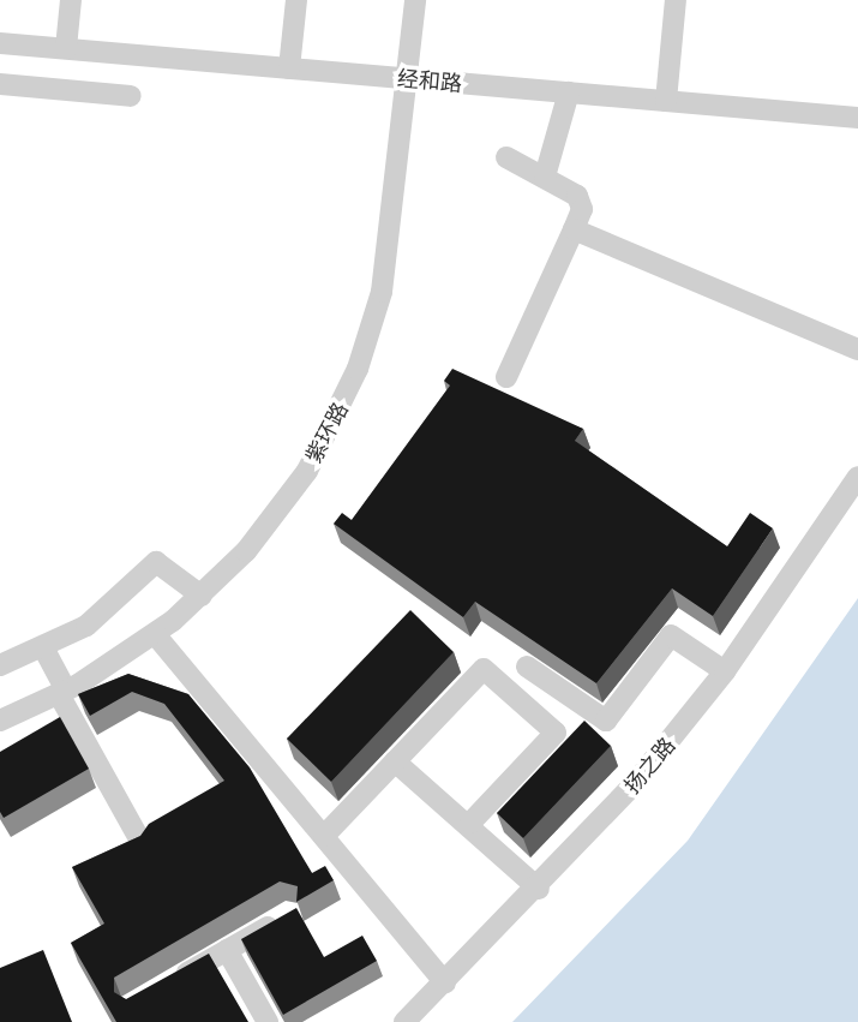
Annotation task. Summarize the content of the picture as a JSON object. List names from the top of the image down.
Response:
{
  "streets": {
    "street": ["经和路", "紫环路", "扬之路"]
  },
  "crossings": [
    ["经和路", "紫环路"]
  ]
}
